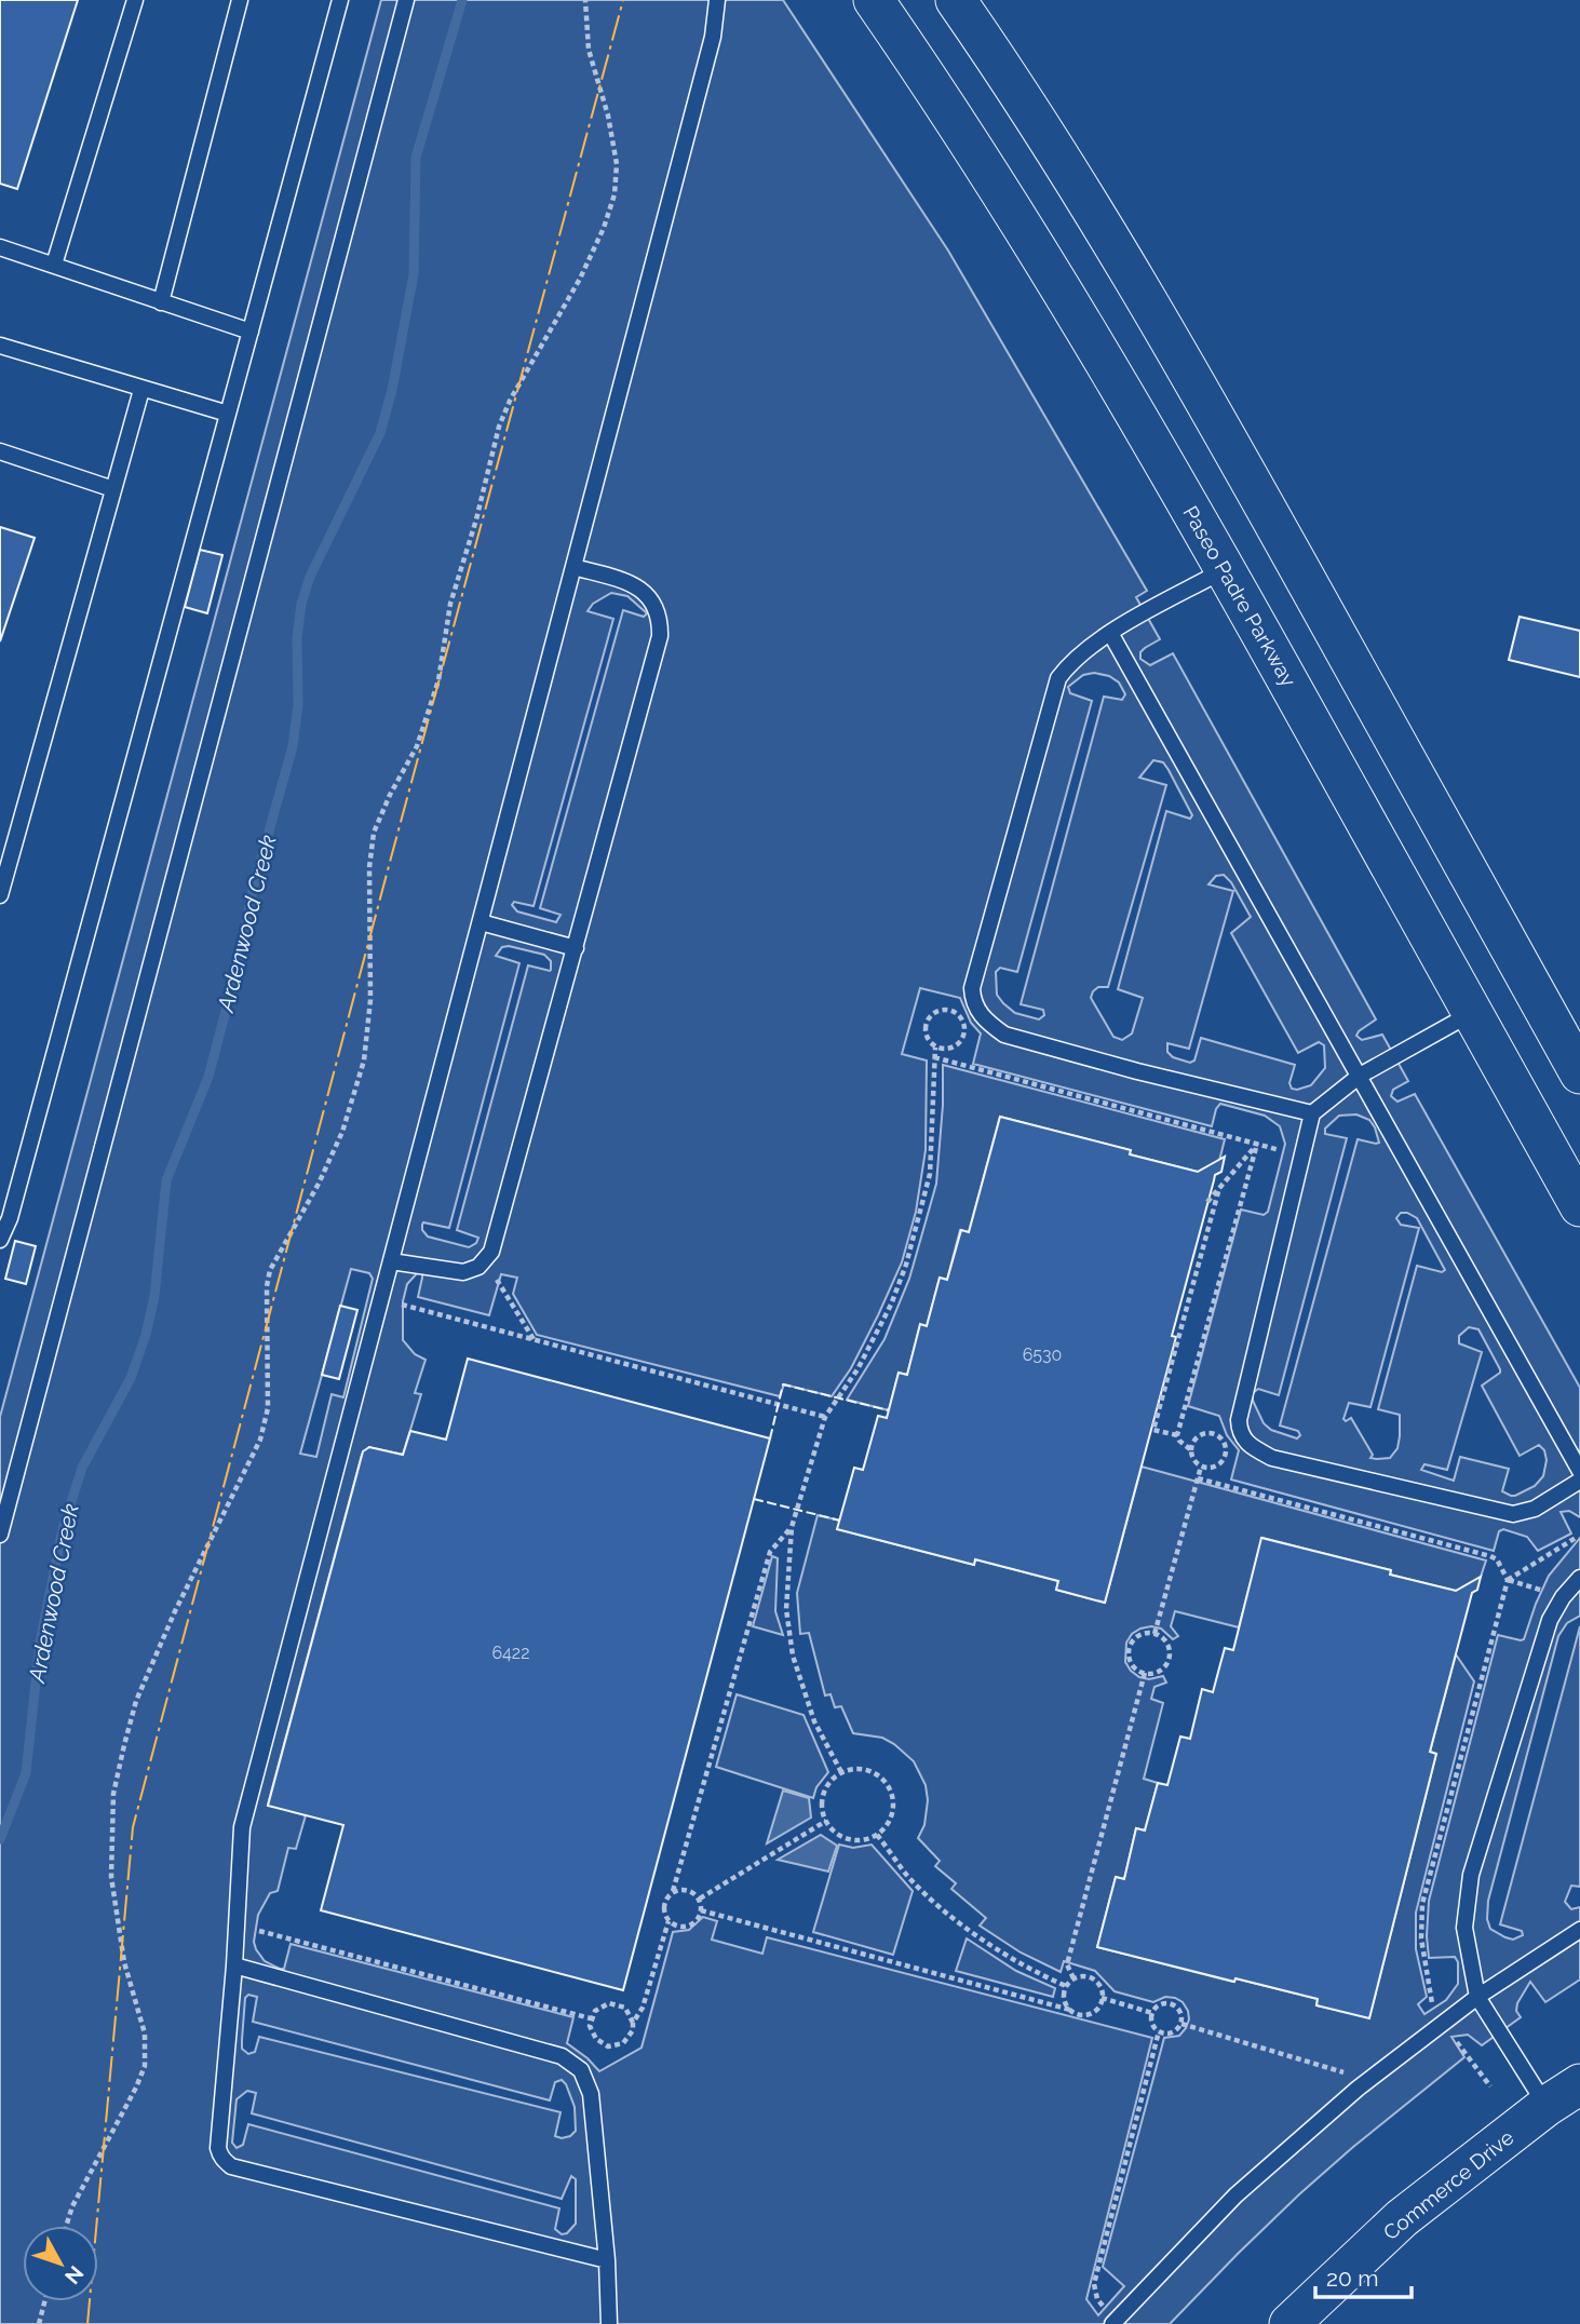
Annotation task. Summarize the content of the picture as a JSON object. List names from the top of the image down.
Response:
{
  "streets": {
    "main road": ["Paseo Padre Parkway", "Commerce Drive"]
  },
  "water": ["Ardenwood Creek"],
  "house_numbers": ["6530", "6422"],
  "scale_bar": "20 m",
  "north": "bottom right"
}
